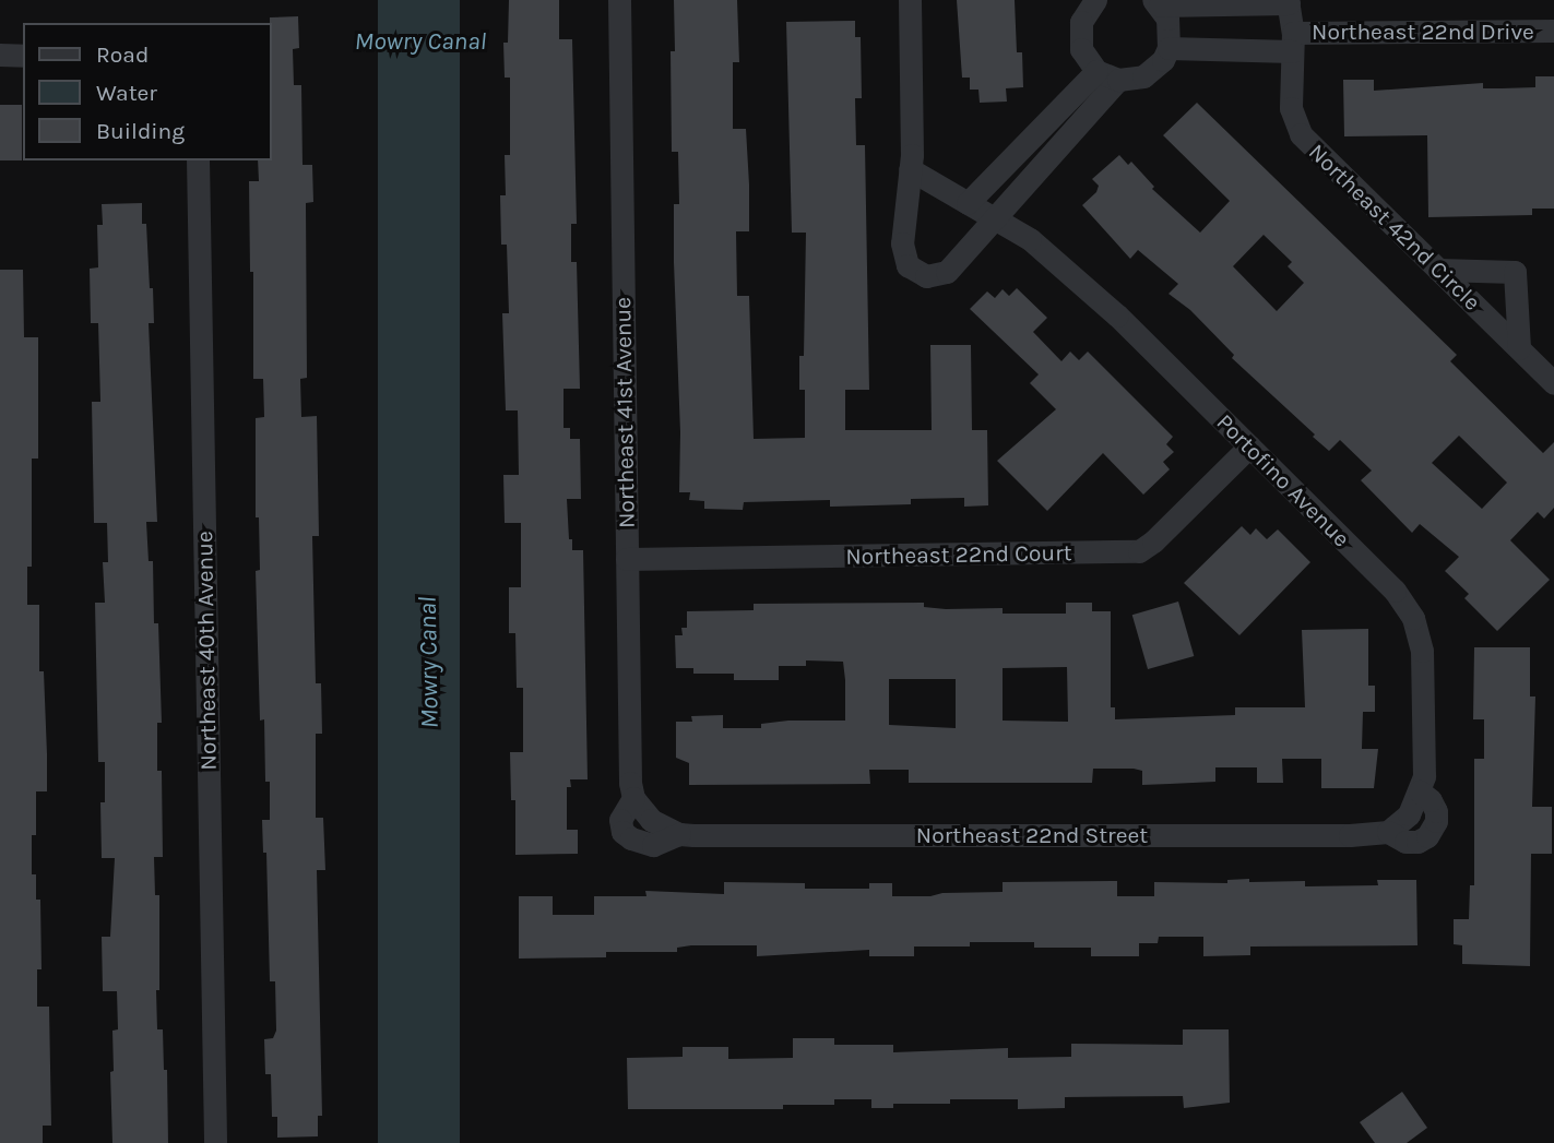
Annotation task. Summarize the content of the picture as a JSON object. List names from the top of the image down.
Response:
{
  "streets": {
    "street": [
      "Northeast 22nd Drive",
      "Northeast 42nd Circle",
      "Northeast 41st Avenue",
      "Portofino Avenue",
      "Northeast 22nd Court",
      "Northeast 40th Avenue",
      "Northeast 22nd Street"
    ]
  },
  "crossings": [
    ["Northeast 22nd Drive", "Northeast 42nd Circle"],
    ["Northeast 41st Avenue", "Northeast 22nd Court"],
    ["Northeast 41st Avenue", "Northeast 22nd Street"],
    ["Portofino Avenue", "Northeast 22nd Court"],
    ["Portofino Avenue", "Northeast 22nd Street"]
  ],
  "water": ["Mowry Canal"],
  "legend": ["Road", "Water", "Building"]
}
